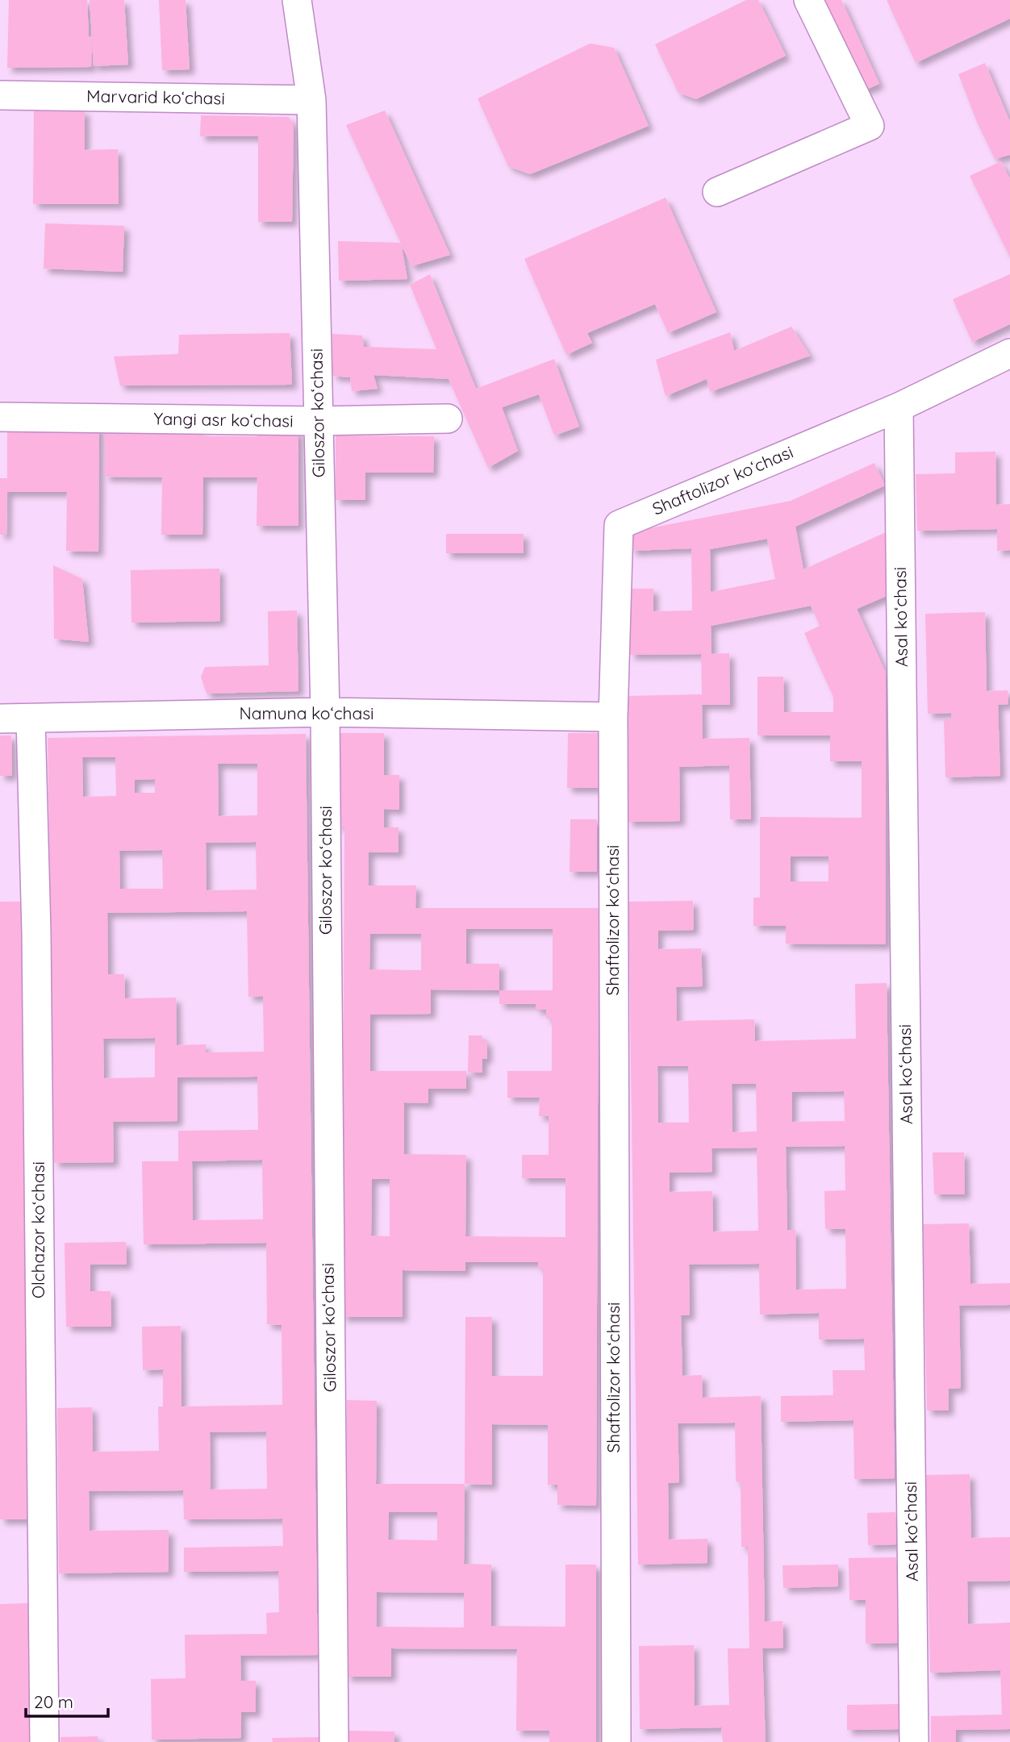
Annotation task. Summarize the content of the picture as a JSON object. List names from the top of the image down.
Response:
{
  "streets": {
    "street": [
      "Marvarid koʻchasi",
      "Giloszor koʻchasi",
      "Yangi asr koʻchasi",
      "Shaftolizor koʻchasi",
      "Asal koʻchasi",
      "Namuna koʻchasi",
      "Olchazor koʻchasi"
    ]
  },
  "crossings": [
    ["Marvarid koʻchasi", "Giloszor koʻchasi"],
    ["Giloszor koʻchasi", "Yangi asr koʻchasi"],
    ["Giloszor koʻchasi", "Namuna koʻchasi"],
    ["Shaftolizor koʻchasi", "Asal koʻchasi"],
    ["Shaftolizor koʻchasi", "Namuna koʻchasi"],
    ["Namuna koʻchasi", "Olchazor koʻchasi"]
  ],
  "scale_bar": "20 m"
}
